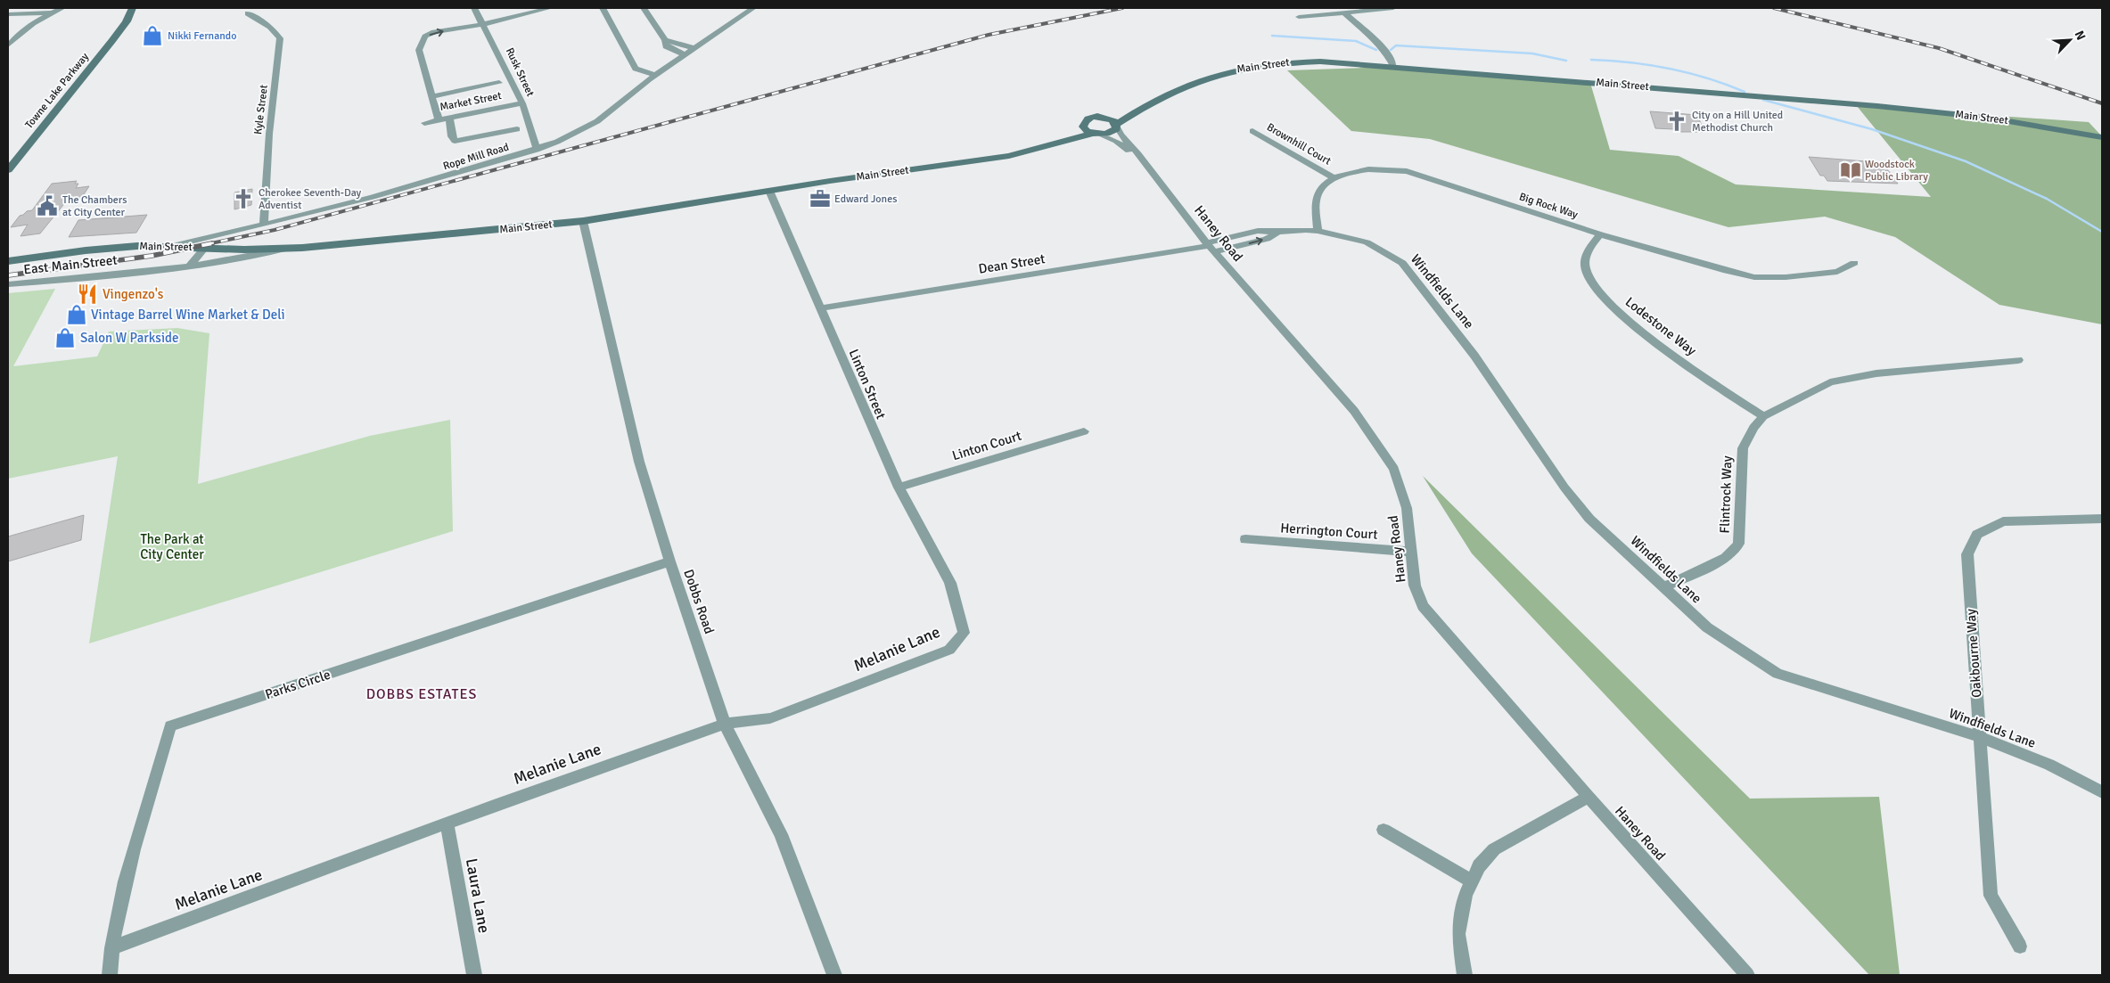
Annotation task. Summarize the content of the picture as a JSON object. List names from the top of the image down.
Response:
{
  "streets": {
    "main road": ["Main Street", "Towne Lake Parkway"],
    "street": [
      "Rusk Street",
      "Market Street",
      "Kyle Street",
      "Brownhill Court",
      "Rope Mill Road",
      "Big Rock Way",
      "Haney Road",
      "Dean Street",
      "East Main Street",
      "Windfields Lane",
      "Lodestone Way",
      "Linton Street",
      "Linton Court",
      "Flintrock Way",
      "Herrington Court",
      "Dobbs Road",
      "Melanie Lane",
      "Oakbourne Way",
      "Parks Circle",
      "Laura Lane"
    ]
  },
  "crossings": [
    ["Main Street", "Rope Mill Road"],
    ["Main Street", "Haney Road"],
    ["Main Street", "East Main Street"],
    ["Main Street", "Linton Street"],
    ["Main Street", "Dobbs Road"],
    ["Rusk Street", "Market Street"],
    ["Rusk Street", "Rope Mill Road"],
    ["Kyle Street", "Rope Mill Road"],
    ["Brownhill Court", "Big Rock Way"],
    ["Big Rock Way", "Lodestone Way"],
    ["Haney Road", "Dean Street"],
    ["Haney Road", "Herrington Court"],
    ["Dean Street", "Linton Street"],
    ["Windfields Lane", "Flintrock Way"],
    ["Windfields Lane", "Oakbourne Way"],
    ["Lodestone Way", "Flintrock Way"],
    ["Linton Street", "Linton Court"],
    ["Linton Street", "Melanie Lane"],
    ["Dobbs Road", "Melanie Lane"],
    ["Dobbs Road", "Parks Circle"],
    ["Melanie Lane", "Parks Circle"],
    ["Melanie Lane", "Laura Lane"]
  ],
  "districts": ["DOBBS ESTATES"],
  "parks": ["The Park at City Center"],
  "places": {
    "shop": ["Nikki Fernando", "Vintage Barrel Wine Market & Deli", "Salon W Parkside"],
    "church": ["City on a Hill United Methodist Church", "Cherokee Seventh-Day Adventist"],
    "library": ["Woodstock Public Library"],
    "office": ["Edward Jones"],
    "public building": ["The Chambers at City Center"],
    "restaurant": ["Vingenzo's"]
  },
  "north": "top right"
}
